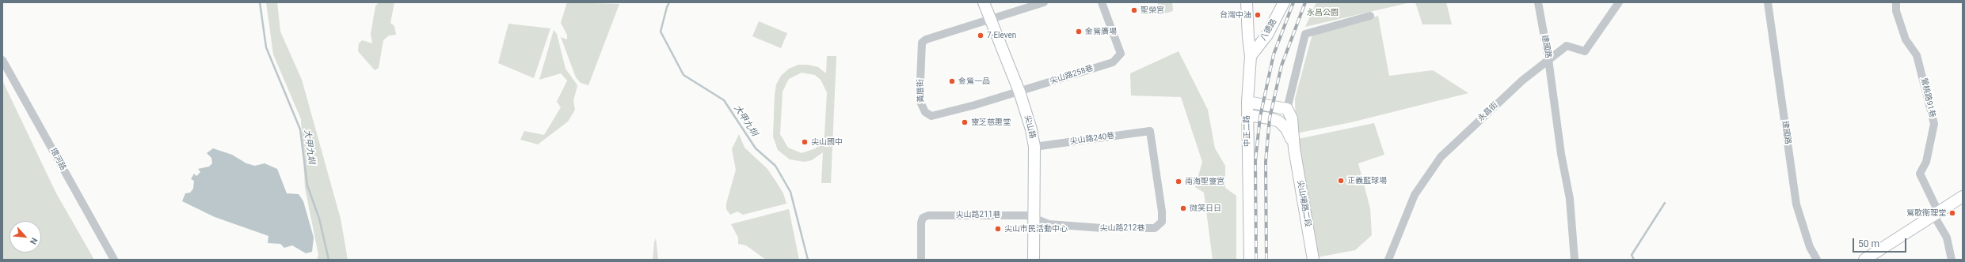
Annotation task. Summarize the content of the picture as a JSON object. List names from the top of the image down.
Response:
{
  "streets": {
    "street": [
      "八德路",
      "建國路",
      "尖山路258巷",
      "黃厝街",
      "鶯桃路91巷",
      "永昌街",
      "尖山路",
      "中正二路",
      "尖山路240巷",
      "環河路",
      "尖山埔路二段",
      "尖山路211巷",
      "尖山路212巷"
    ]
  },
  "crossings": [
    ["八德路", "中正二路"],
    ["建國路", "永昌街"],
    ["尖山路258巷", "黃厝街"],
    ["尖山路258巷", "尖山路"],
    ["黃厝街", "尖山路"],
    ["尖山路", "尖山路240巷"],
    ["尖山路", "尖山路211巷"],
    ["尖山路", "尖山路212巷"],
    ["尖山路240巷", "尖山路212巷"],
    ["尖山路211巷", "尖山路212巷"]
  ],
  "water": ["大甲九圳"],
  "parks": ["永昌公園"],
  "places": [
    "聖榮宮",
    "台灣中油",
    "金鶯廣場",
    "7-Eleven",
    "金鶯一品",
    "靈芝慈惠堂",
    "尖山國中",
    "正義藍球場",
    "南海聖靈宮",
    "微笑日日",
    "鶯歌衛理堂",
    "尖山市民活動中心"
  ],
  "scale_bar": "50 m",
  "north": "bottom right"
}
